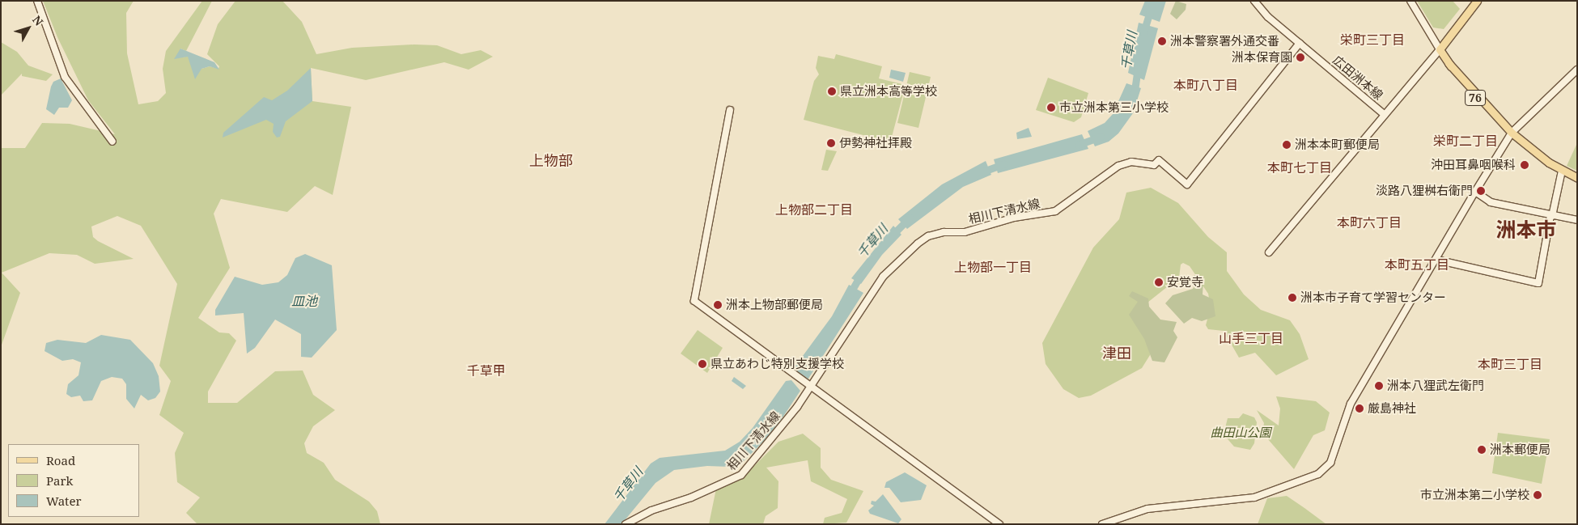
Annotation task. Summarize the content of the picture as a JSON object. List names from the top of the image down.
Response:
{
  "streets": {
    "main road": ["76"],
    "street": ["広田洲本線", "相川下清水線"]
  },
  "crossings": [
    ["広田洲本線", "76"],
    ["広田洲本線", "相川下清水線"]
  ],
  "districts": [
    "栄町三丁目",
    "本町八丁目",
    "栄町二丁目",
    "上物部",
    "本町七丁目",
    "上物部二丁目",
    "本町六丁目",
    "洲本市",
    "本町五丁目",
    "上物部一丁目",
    "山手三丁目",
    "津田",
    "本町三丁目",
    "千草甲"
  ],
  "water": ["千草川", "皿池"],
  "parks": ["曲田山公園"],
  "places": [
    "洲本警察署外通交番",
    "洲本保育園",
    "県立洲本高等学校",
    "市立洲本第三小学校",
    "伊勢神社拝殿",
    "洲本本町郵便局",
    "沖田耳鼻咽喉科",
    "淡路八狸桝右衛門",
    "安覚寺",
    "洲本市子育て学習センター",
    "洲本上物部郵便局",
    "県立あわじ特別支援学校",
    "洲本八狸武左衛門",
    "厳島神社",
    "洲本郵便局",
    "市立洲本第二小学校"
  ],
  "legend": ["Road", "Park", "Water"],
  "north": "top right"
}
